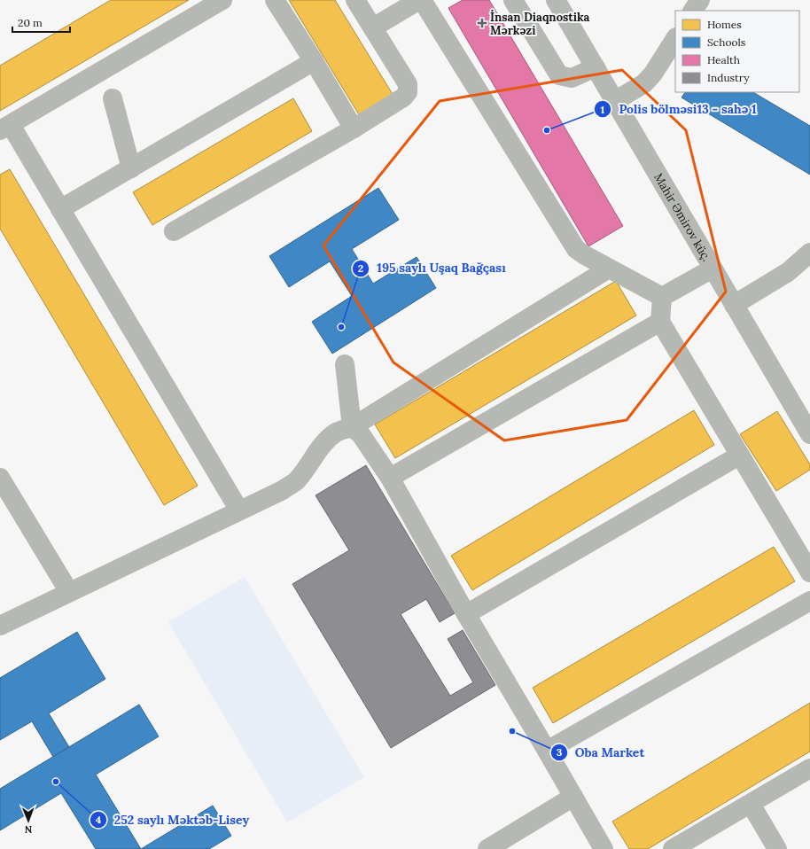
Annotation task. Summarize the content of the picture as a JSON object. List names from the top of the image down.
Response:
{
  "streets": {
    "street": ["Mahir Əmirov küç."]
  },
  "places": {
    "health": ["İnsan Diaqnostika Mərkəzi"],
    "other": [
      "Polis bölməsi13 - sahə 1",
      "195 saylı Uşaq Bağçası",
      "Oba Market",
      "252 saylı Məktəb-Lisey"
    ]
  },
  "legend": [
    "Homes",
    "Schools",
    "Health",
    "Industry"
  ],
  "scale_bar": "20 m",
  "north": "bottom"
}
